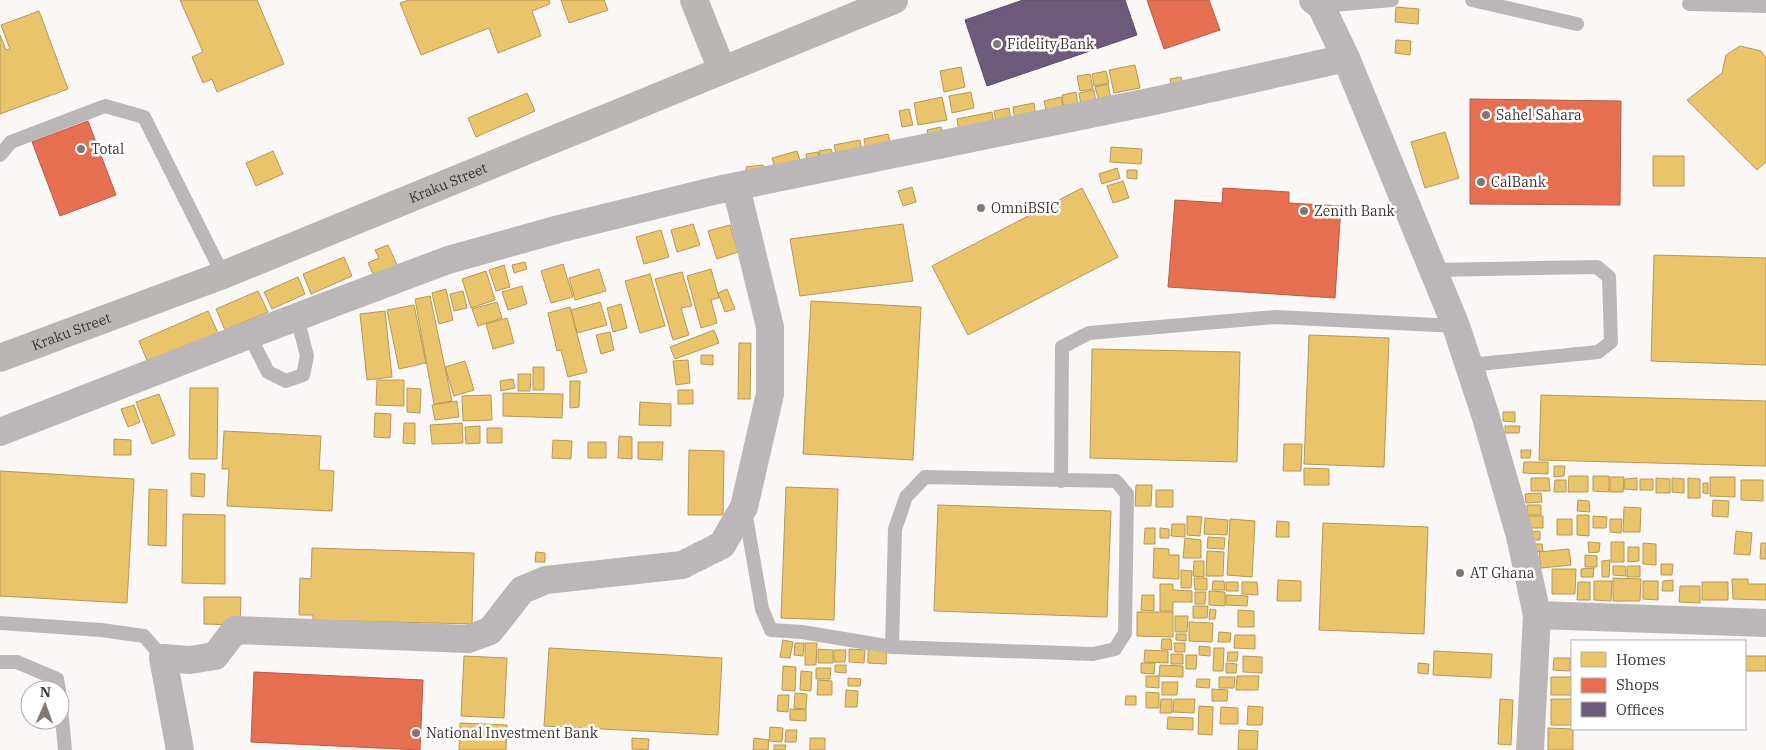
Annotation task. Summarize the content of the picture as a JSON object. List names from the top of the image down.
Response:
{
  "streets": {
    "main road": ["Kraku Street"]
  },
  "places": [
    "Fidelity Bank",
    "Sahel Sahara",
    "Total",
    "CalBank",
    "OmniBSIC",
    "Zenith Bank",
    "AT Ghana",
    "National Investment Bank"
  ],
  "legend": ["Homes", "Shops", "Offices"],
  "north": "top"
}
